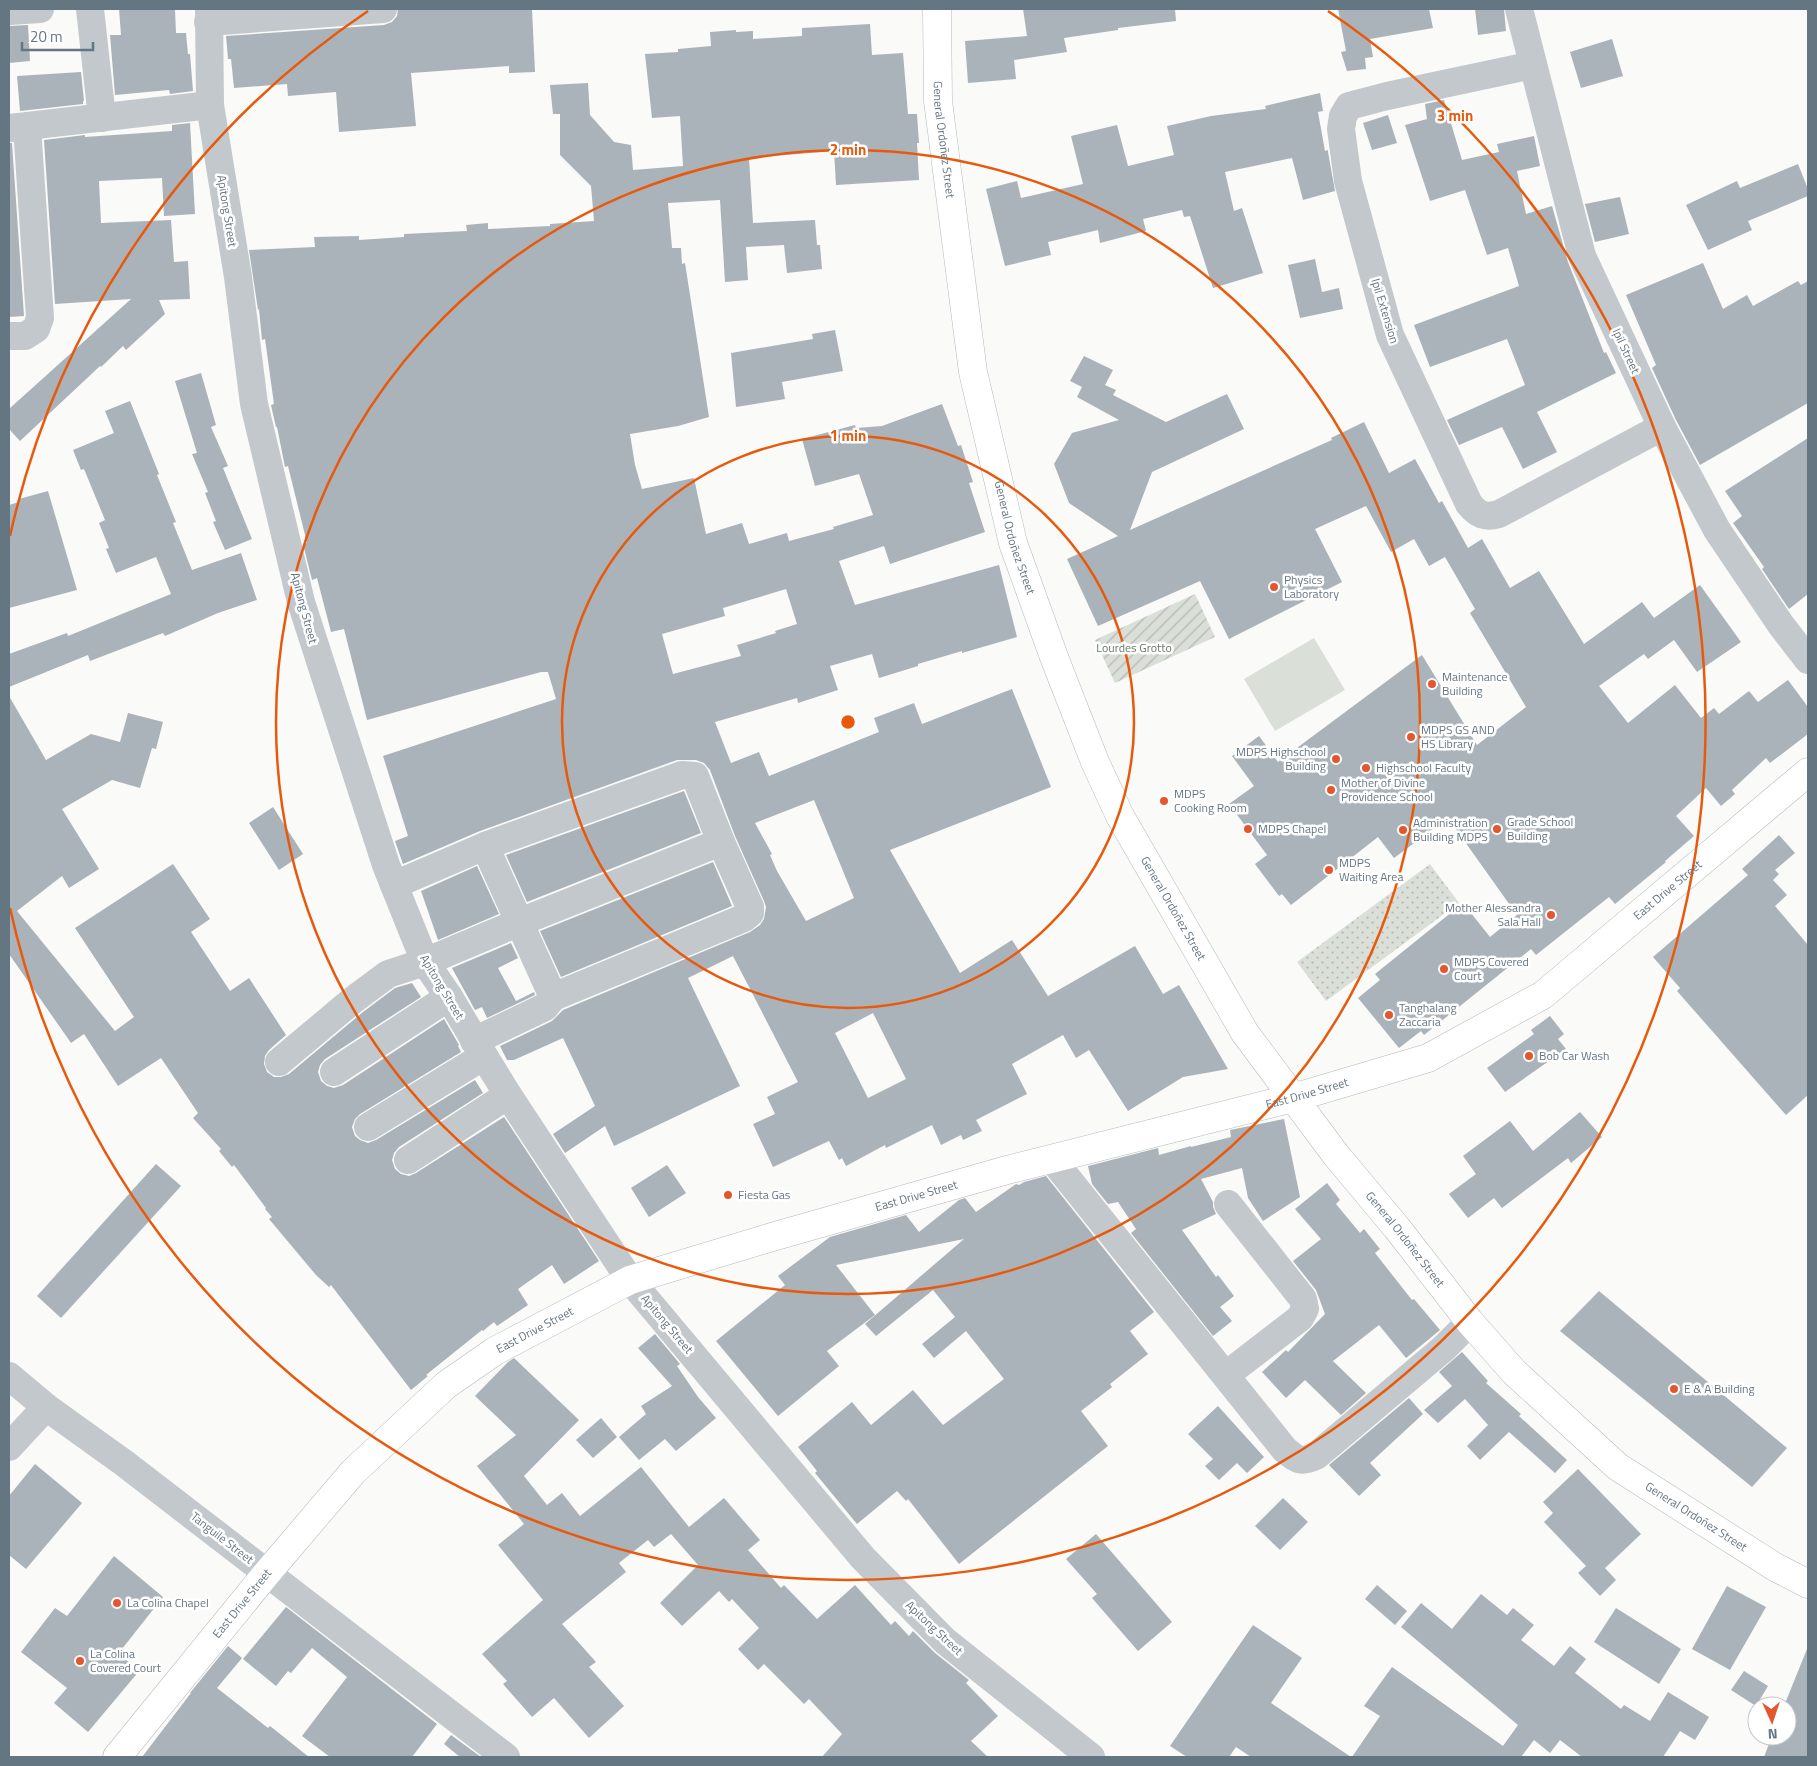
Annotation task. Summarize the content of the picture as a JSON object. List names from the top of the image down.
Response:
{
  "streets": {
    "street": [
      "General Ordoñez Street",
      "Apitong Street",
      "Ipil Extension",
      "Ipil Street",
      "East Drive Street",
      "Tanguile Street"
    ]
  },
  "crossings": [
    ["General Ordoñez Street", "East Drive Street"],
    ["Apitong Street", "East Drive Street"],
    ["Ipil Extension", "Ipil Street"],
    ["East Drive Street", "Tanguile Street"]
  ],
  "parks": ["Lourdes Grotto"],
  "places": [
    "Physics Laboratory",
    "Maintenance Building",
    "MDPS GS AND HS Library",
    "MDPS Highschool Building",
    "Highschool Faculty",
    "Mother of Divine Providence School",
    "MDPS Cooking Room",
    "MDPS Chapel",
    "Grade School Building",
    "Administration Building MDPS",
    "MDPS Waiting Area",
    "Mother Alessandra Sala Hall",
    "MDPS Covered Court",
    "Tanghalang Zaccaria",
    "Bob Car Wash",
    "Fiesta Gas",
    "E & A Building",
    "La Colina Chapel",
    "La Colina Covered Court"
  ],
  "scale_bar": "20 m",
  "north": "bottom",
  "rings": ["3 min", "2 min", "1 min"]
}
